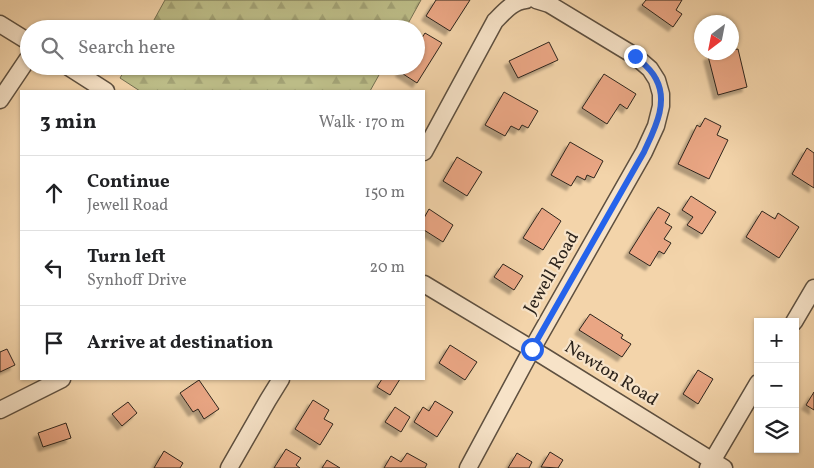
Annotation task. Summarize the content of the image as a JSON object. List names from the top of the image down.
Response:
{
  "streets": {
    "street": ["Jewell Road", "Newton Road"]
  },
  "crossings": [
    ["Jewell Road", "Newton Road"]
  ],
  "north": "bottom left",
  "page": {
    "search": "Search here",
    "heading": ["3 min", "Walk · 170 m"],
    "list": [
      ["Continue", "Jewell Road", "150 m"],
      ["Turn left", "Synhoff Drive", "20 m"],
      "Arrive at destination"
    ],
    "map_buttons": ["+", "−"]
  }
}
